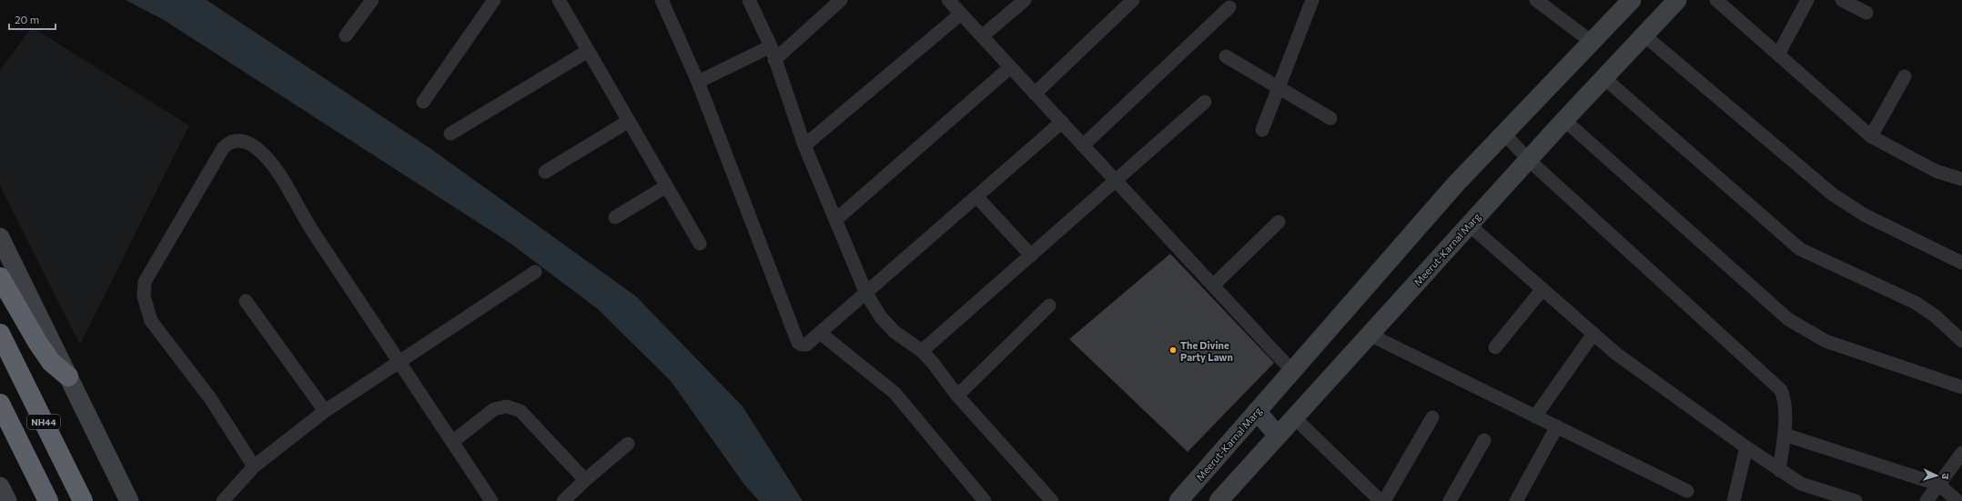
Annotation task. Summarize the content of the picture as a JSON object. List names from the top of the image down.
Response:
{
  "streets": {
    "highway": ["NH44"],
    "street": ["Meerut-Karnal Marg"]
  },
  "places": ["The Divine Party Lawn"],
  "scale_bar": "20 m",
  "north": "right"
}
